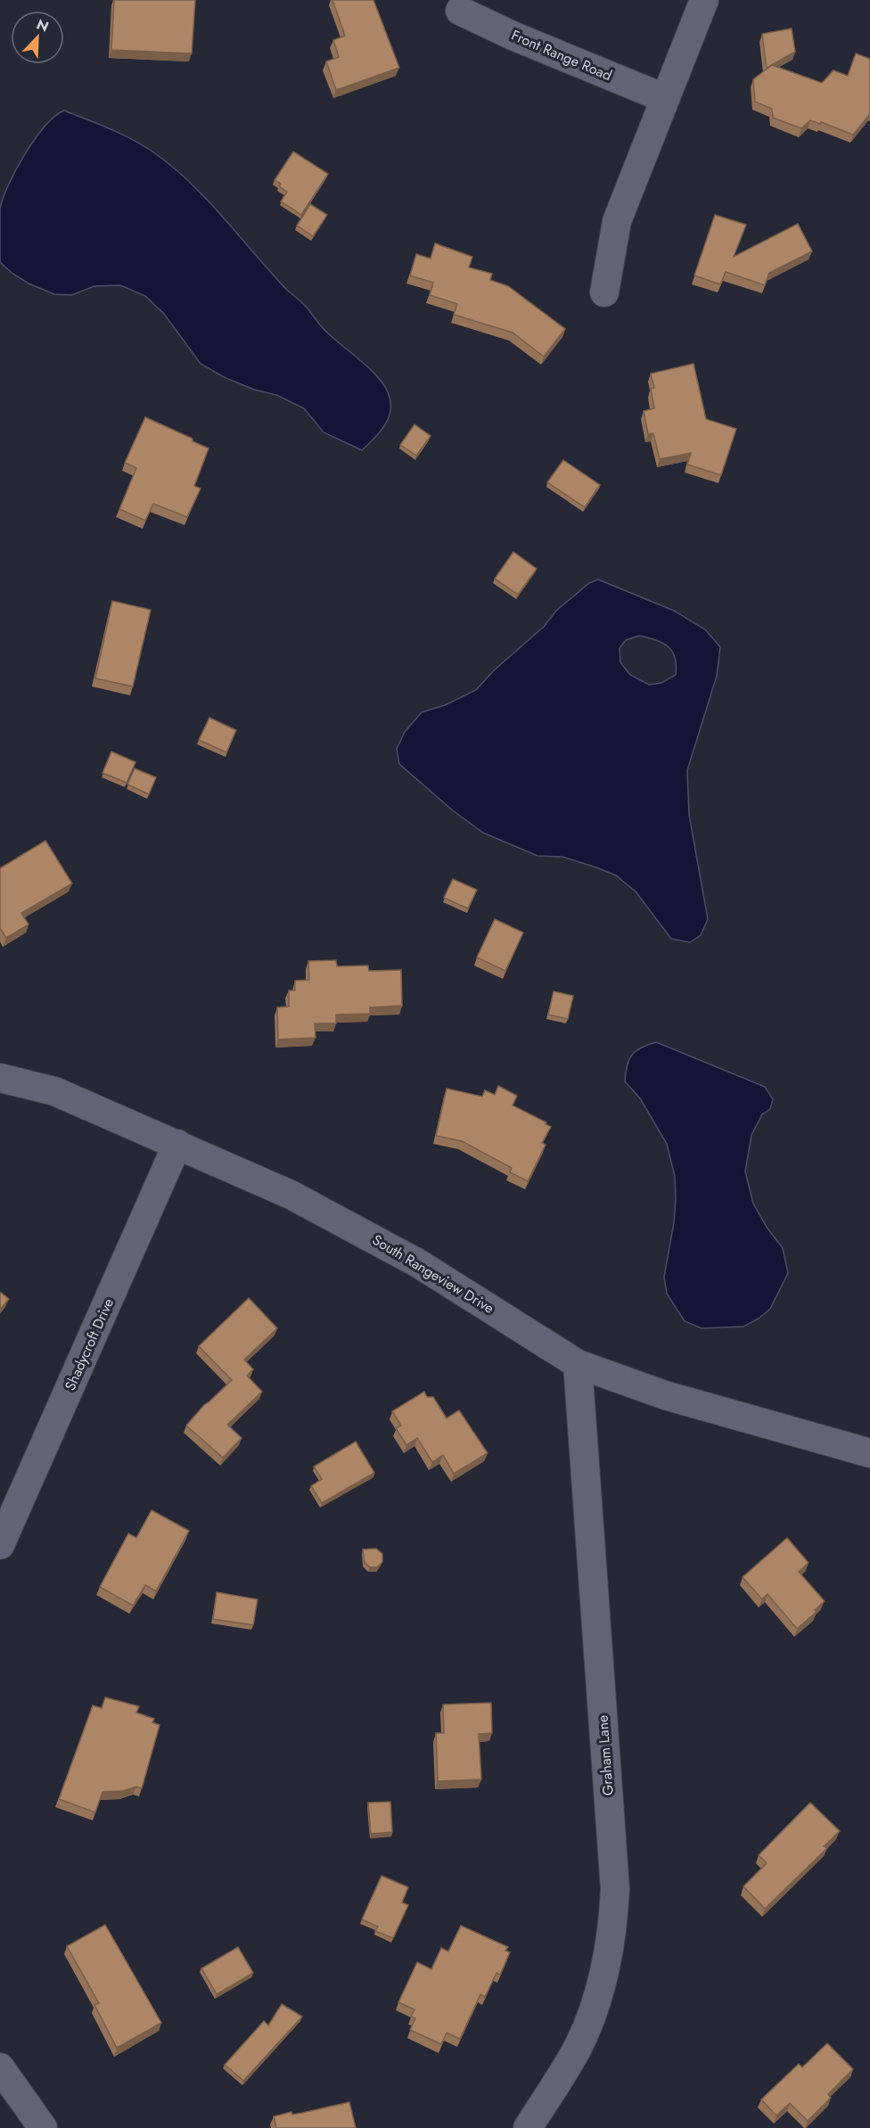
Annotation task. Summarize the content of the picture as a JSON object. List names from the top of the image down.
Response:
{
  "streets": {
    "street": [
      "Front Range Road",
      "South Rangeview Drive",
      "Shadycroft Drive",
      "Graham Lane"
    ]
  },
  "crossings": [
    ["South Rangeview Drive", "Shadycroft Drive"],
    ["South Rangeview Drive", "Graham Lane"]
  ],
  "north": "top right"
}
